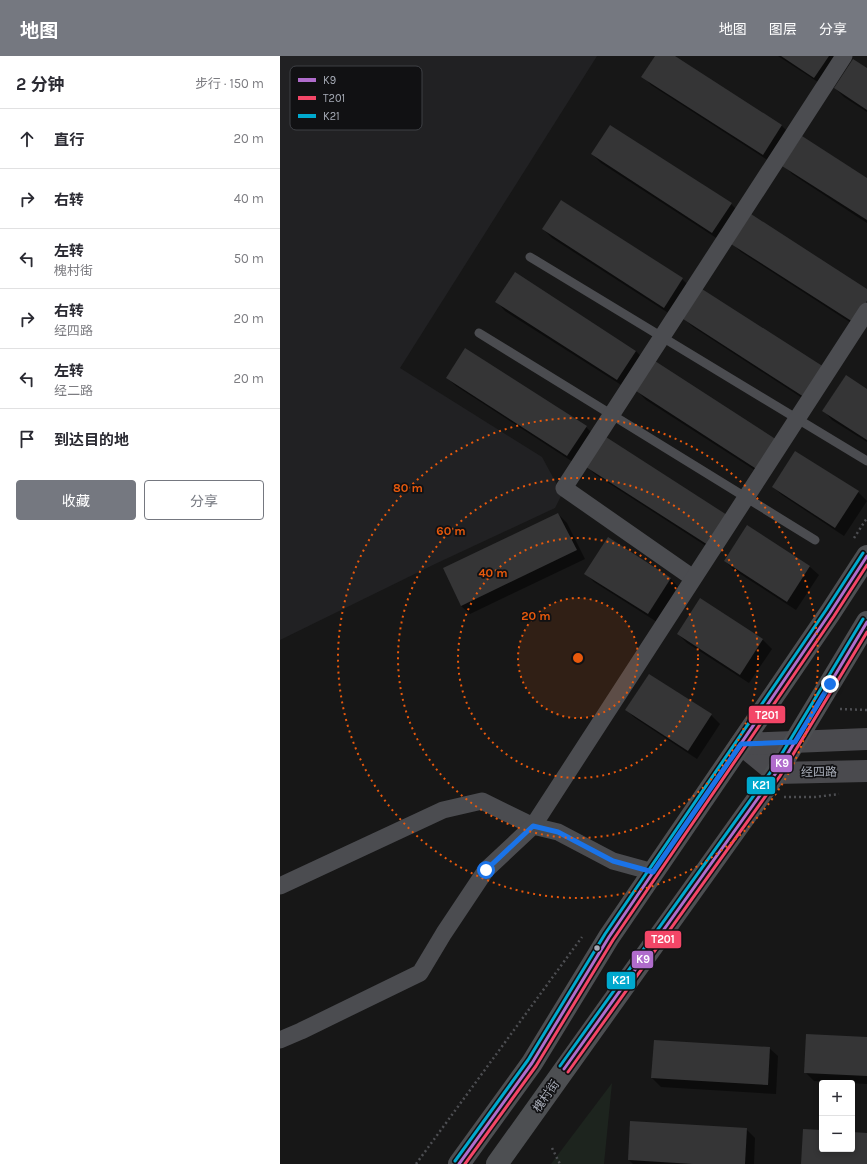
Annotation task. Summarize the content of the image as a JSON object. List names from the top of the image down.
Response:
{
  "streets": {
    "main road": ["经四路", "槐村街"]
  },
  "crossings": [
    ["经四路", "槐村街"]
  ],
  "lines": ["transit line K21", "transit line K9", "transit line T201"],
  "legend": ["K9", "T201", "K21"],
  "page": {
    "header": "地图",
    "nav": ["地图", "图层", "分享"],
    "heading": ["2 分钟", "步行 · 150 m"],
    "list": [
      ["直行", "20 m"],
      ["右转", "40 m"],
      ["左转", "槐村街", "50 m"],
      ["右转", "经四路", "20 m"],
      ["左转", "经二路", "20 m"],
      "到达目的地"
    ],
    "buttons": ["收藏", "分享"],
    "map_buttons": ["+", "−"]
  },
  "rings": [
    "80 m",
    "60 m",
    "40 m",
    "20 m"
  ]
}
